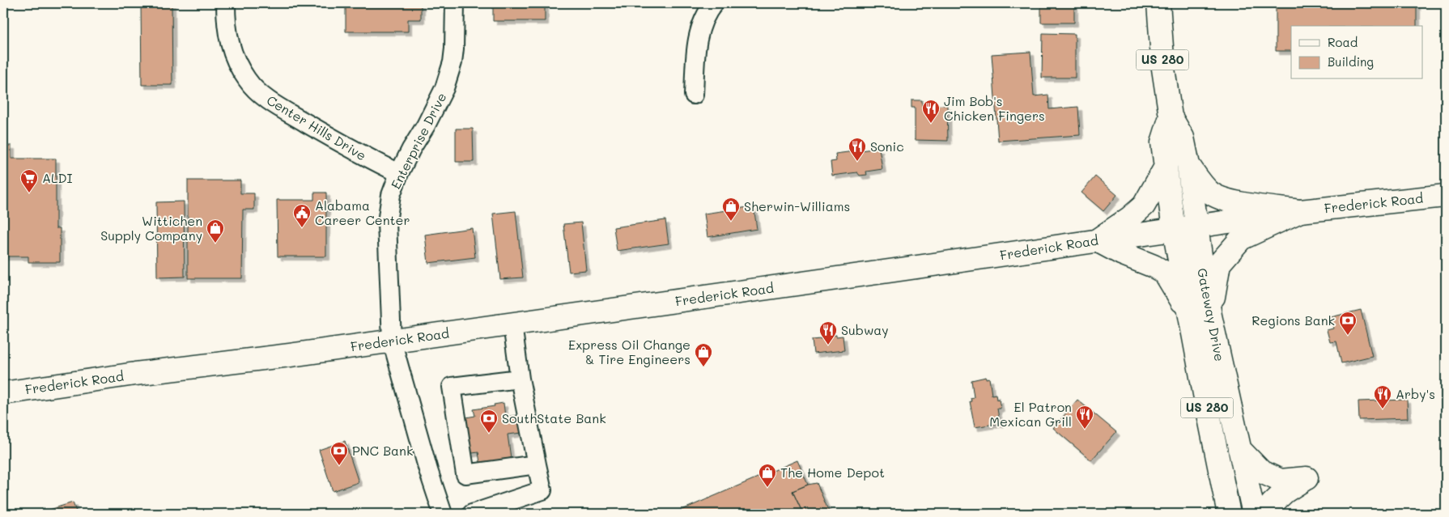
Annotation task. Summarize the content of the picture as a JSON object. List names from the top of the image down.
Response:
{
  "streets": {
    "main road": ["US 280", "Frederick Road", "Gateway Drive"],
    "street": ["Center Hills Drive", "Enterprise Drive"]
  },
  "crossings": [
    ["Center Hills Drive", "Enterprise Drive"],
    ["Enterprise Drive", "Frederick Road"],
    ["Frederick Road", "Gateway Drive"]
  ],
  "places": {
    "restaurant": [
      "Jim Bob's Chicken Fingers",
      "Sonic",
      "Subway",
      "Arby's",
      "El Patron Mexican Grill"
    ],
    "supermarket": ["ALDI"],
    "shop": [
      "Sherwin-Williams",
      "Wittichen Supply Company",
      "Express Oil Change & Tire Engineers",
      "The Home Depot"
    ],
    "public building": ["Alabama Career Center"],
    "bank": ["Regions Bank", "SouthState Bank", "PNC Bank"]
  },
  "legend": ["Road", "Building"]
}
